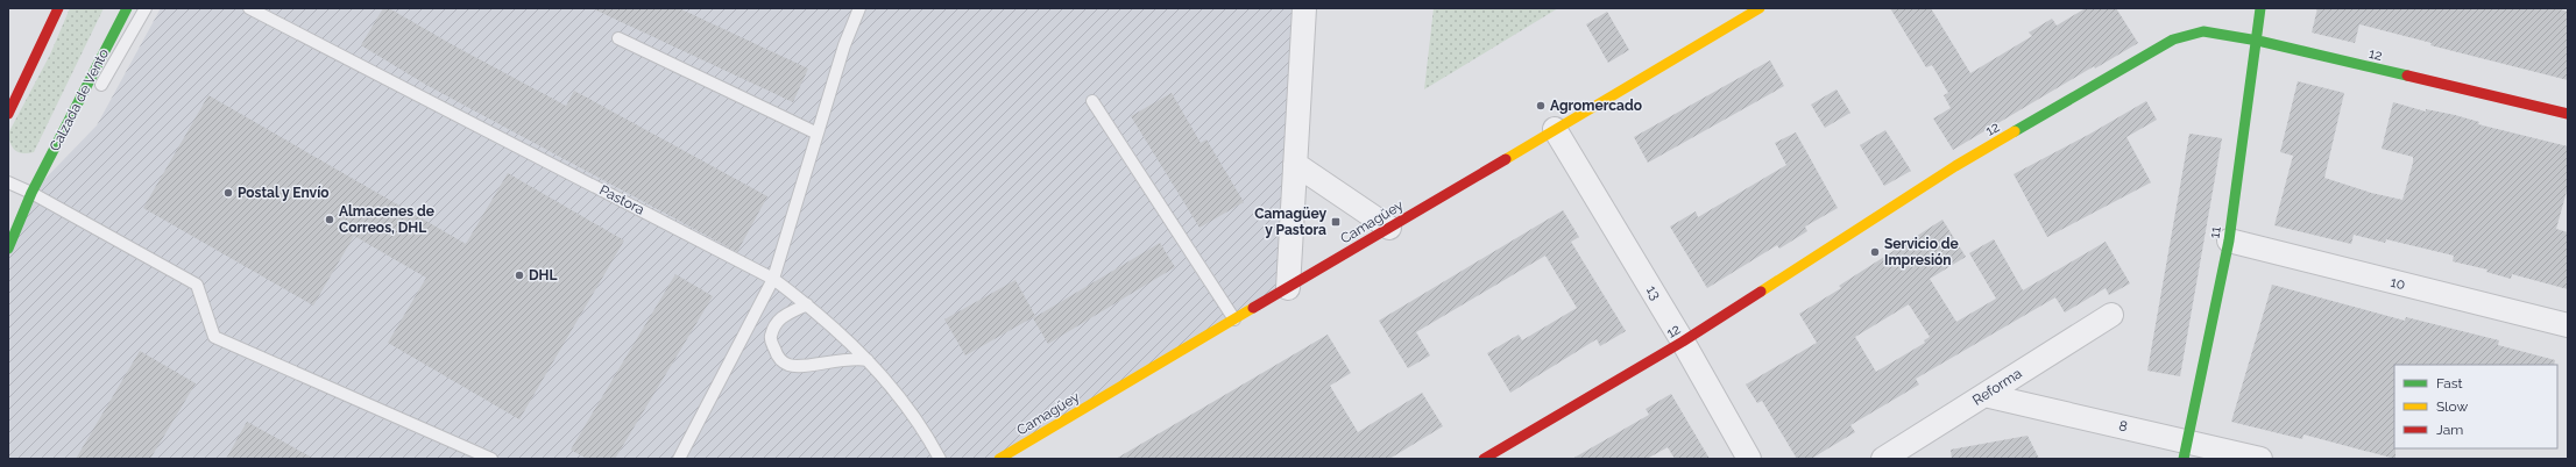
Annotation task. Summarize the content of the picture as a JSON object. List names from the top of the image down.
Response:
{
  "streets": {
    "street": [
      "12",
      "Calzada de Vento",
      "Camagüey",
      "11",
      "10",
      "13",
      "Reforma",
      "8"
    ],
    "lane": ["Pastora"]
  },
  "crossings": [
    ["12", "11"],
    ["12", "13"],
    ["Camagüey", "13"],
    ["11", "10"],
    ["11", "8"],
    ["Reforma", "8"]
  ],
  "places": {
    "other": [
      "Agromercado",
      "Postal y Envío",
      "Almacenes de Correos, DHL",
      "Servicio de Impresión",
      "DHL"
    ],
    "transit": ["Camagüey y Pastora"]
  },
  "legend": ["Fast", "Slow", "Jam"]
}
